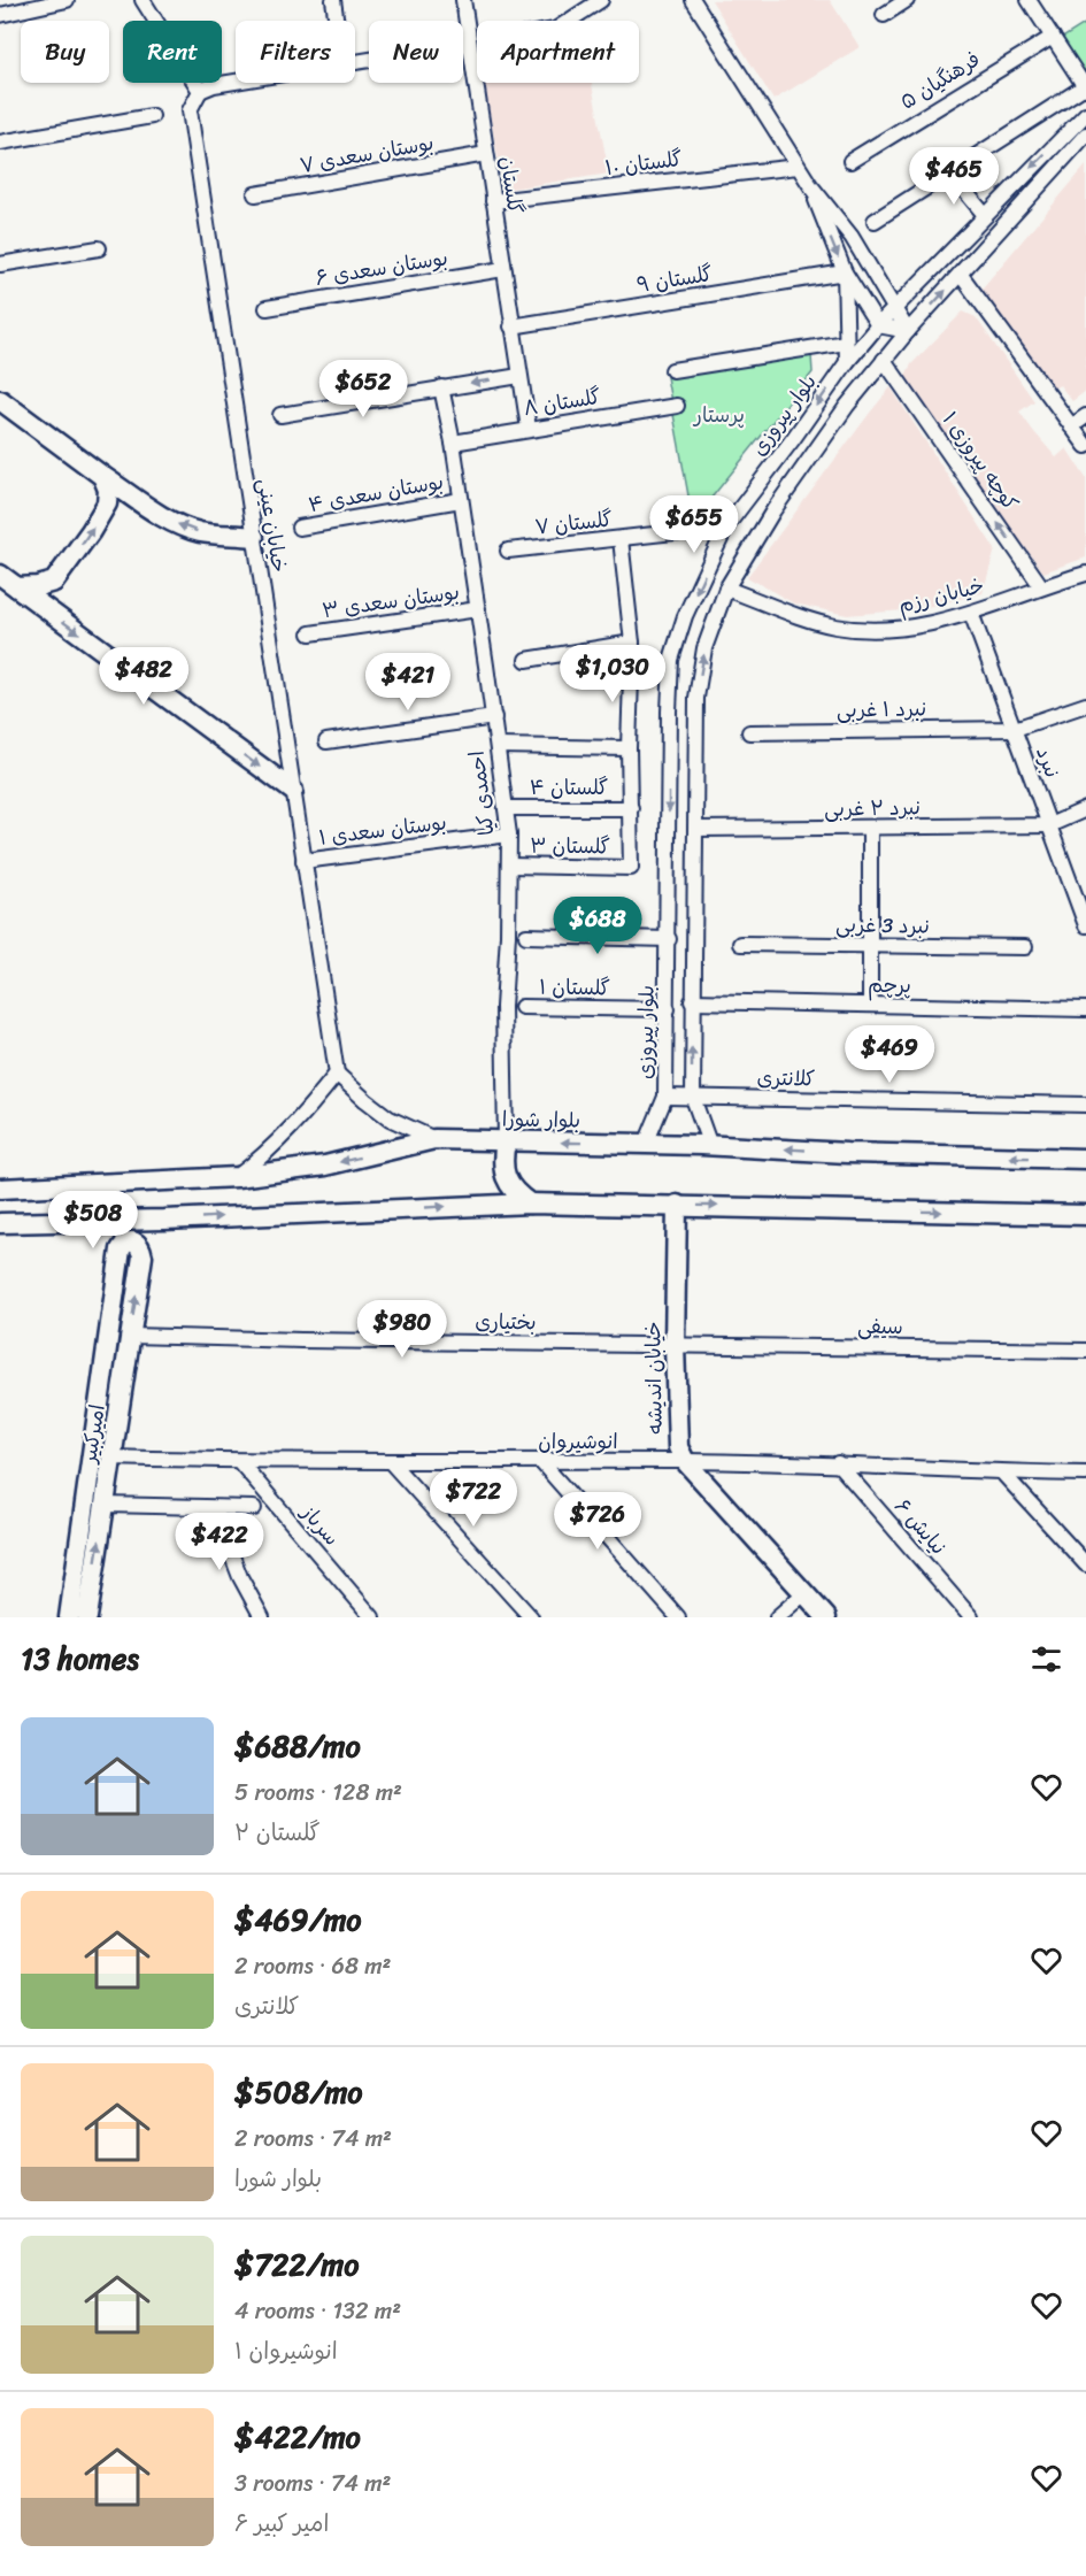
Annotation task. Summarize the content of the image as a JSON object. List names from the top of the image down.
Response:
{
  "streets": {
    "main road": ["بلوار شورا", "خیابان اندیشه", "امیرکبیر"],
    "street": [
      "فرهنگیان ۵",
      "بوستان سعدی ۷",
      "گلستان ۱۰",
      "گلستان",
      "بوستان سعدی ۶",
      "گلستان ۹",
      "گلستان ۸",
      "بلوار پیروزی",
      "کوچه پیروزی ۱",
      "بوستان سعدی ۴",
      "گلستان ۷",
      "خیابان عینی",
      "خیابان رزم",
      "بوستان سعدی ۳",
      "نبرد ۱ غربی",
      "نبرد",
      "گلستان ۴",
      "احمدی کیا",
      "نبرد ۲ غربی",
      "بوستان سعدی ۱",
      "گلستان ۳",
      "نبرد 3 غربی",
      "پرچم",
      "گلستان ۱",
      "کلانتری",
      "بختیاری",
      "سیفی",
      "انوشیروان",
      "سرباز",
      "نیایش ۶"
    ]
  },
  "crossings": [
    ["بوستان سعدی ۷", "گلستان"],
    ["گلستان ۱۰", "گلستان"],
    ["گلستان", "بوستان سعدی ۶"],
    ["گلستان", "گلستان ۹"],
    ["گلستان", "گلستان ۸"],
    ["گلستان ۸", "احمدی کیا"],
    ["بلوار پیروزی", "گلستان ۷"],
    ["بلوار پیروزی", "گلستان ۱"],
    ["بلوار پیروزی", "کلانتری"],
    ["بلوار پیروزی", "بلوار شورا"],
    ["کوچه پیروزی ۱", "خیابان رزم"],
    ["بوستان سعدی ۴", "احمدی کیا"],
    ["خیابان عینی", "بوستان سعدی ۱"],
    ["خیابان رزم", "نبرد"],
    ["بوستان سعدی ۳", "احمدی کیا"],
    ["نبرد ۱ غربی", "نبرد"],
    ["نبرد", "نبرد ۲ غربی"],
    ["گلستان ۴", "احمدی کیا"],
    ["گلستان ۴", "گلستان ۳"],
    ["احمدی کیا", "بوستان سعدی ۱"],
    ["احمدی کیا", "گلستان ۳"],
    ["احمدی کیا", "بلوار شورا"],
    ["بختیاری", "سیفی"],
    ["بختیاری", "خیابان اندیشه"],
    ["بختیاری", "امیرکبیر"],
    ["سیفی", "خیابان اندیشه"],
    ["خیابان اندیشه", "انوشیروان"],
    ["امیرکبیر", "انوشیروان"],
    ["انوشیروان", "سرباز"],
    ["انوشیروان", "نیایش ۶"]
  ],
  "parks": ["پرستار"],
  "page": {
    "chip": [
      "Buy",
      "Rent",
      "Filters",
      "New",
      "Apartment"
    ],
    "price": [
      "$465",
      "$652",
      "$655",
      "$1,030",
      "$482",
      "$421",
      "$688",
      "$469",
      "$508",
      "$980",
      "$722",
      "$726",
      "$422"
    ],
    "heading": "13 homes",
    "list": [
      {
        "name": "$688/mo",
        "note": "5 rooms · 128 m² · گلستان ۲"
      },
      {
        "name": "$469/mo",
        "note": "2 rooms · 68 m² · کلانتری"
      },
      {
        "name": "$508/mo",
        "note": "2 rooms · 74 m² · بلوار شورا"
      },
      {
        "name": "$722/mo",
        "note": "4 rooms · 132 m² · انوشیروان ۱"
      },
      {
        "name": "$422/mo",
        "note": "3 rooms · 74 m² · امیر کبیر ۶"
      }
    ]
  }
}
